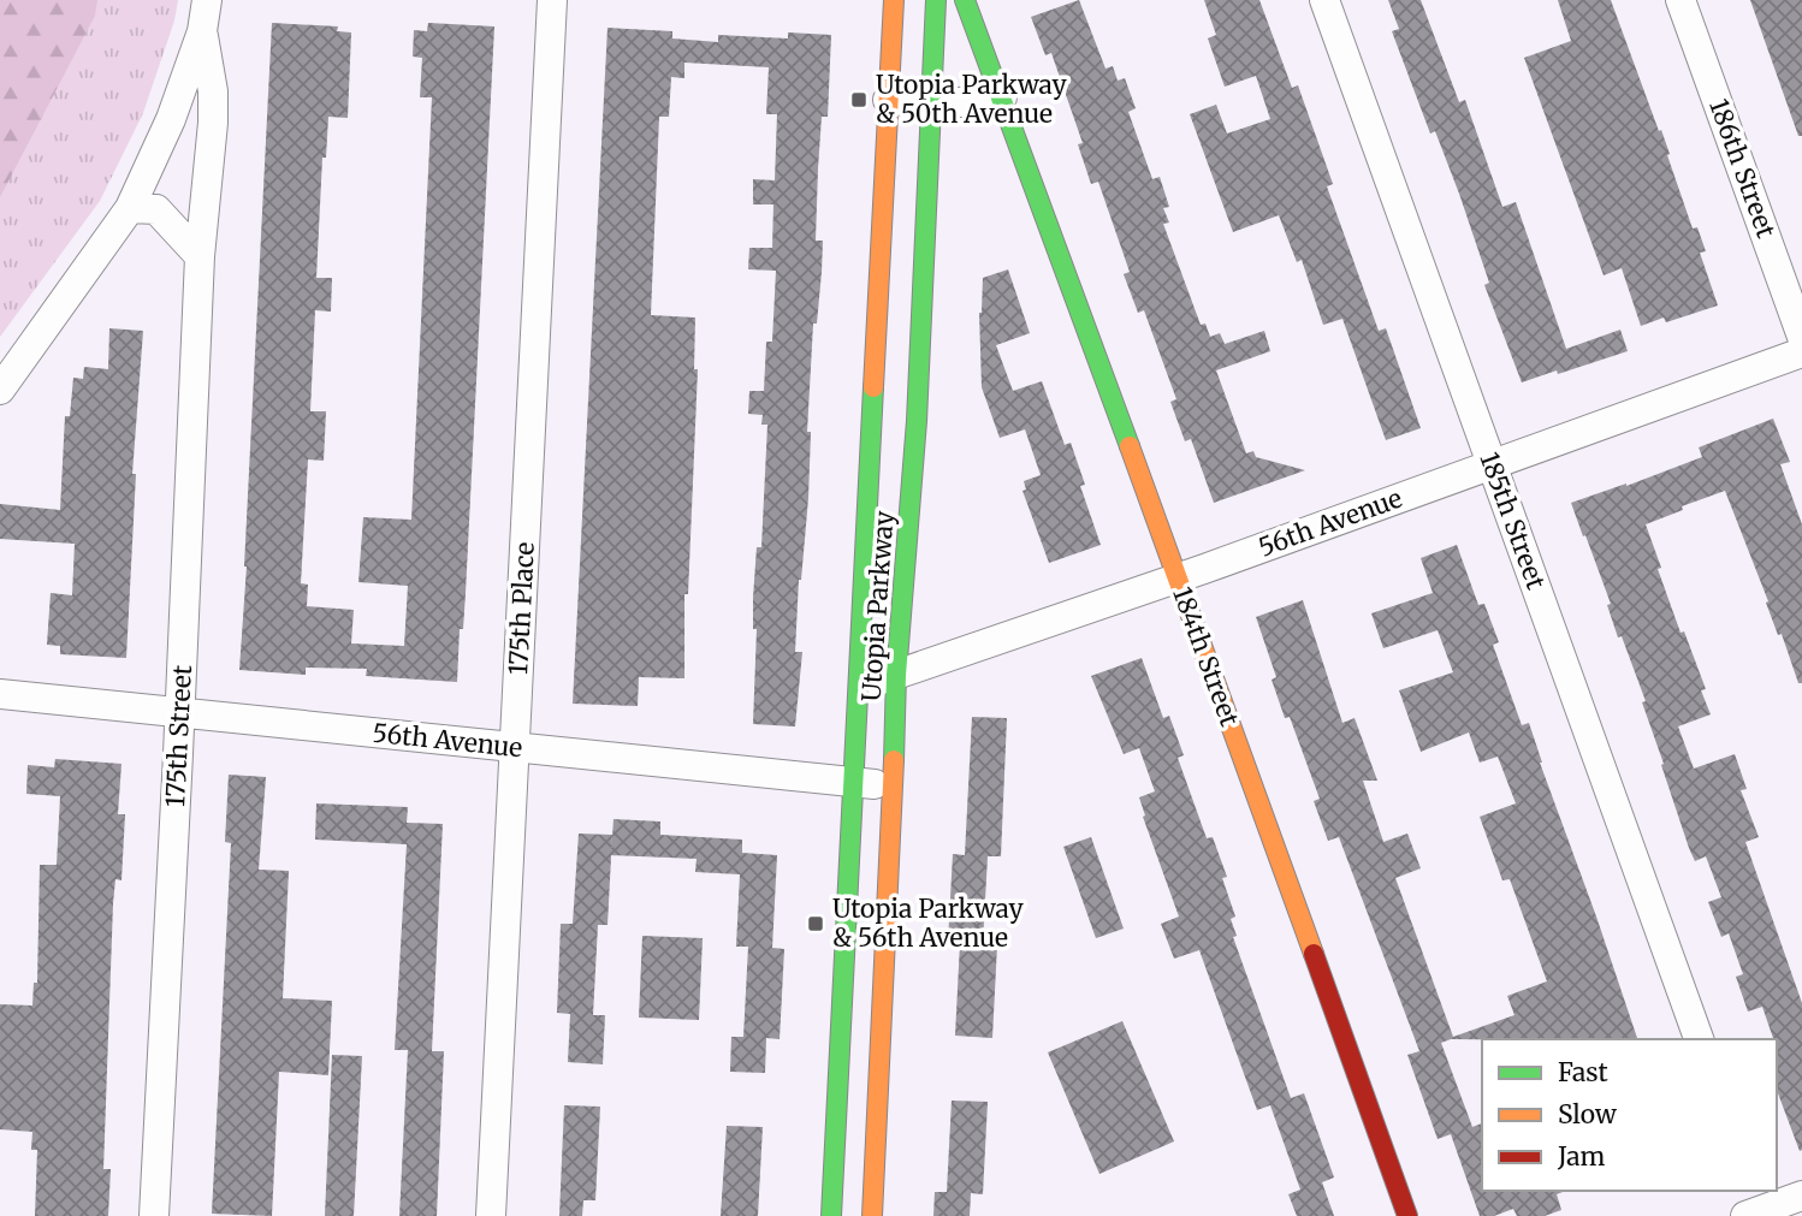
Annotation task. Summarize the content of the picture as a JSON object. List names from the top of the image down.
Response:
{
  "streets": {
    "main road": ["Utopia Parkway", "184th Street"],
    "street": [
      "186th Street",
      "185th Street",
      "56th Avenue",
      "175th Place",
      "175th Street"
    ]
  },
  "crossings": [
    ["185th Street", "56th Avenue"],
    ["56th Avenue", "Utopia Parkway"],
    ["56th Avenue", "175th Place"],
    ["56th Avenue", "184th Street"],
    ["56th Avenue", "175th Street"]
  ],
  "places": {
    "transit": ["Utopia Parkway & 50th Avenue", "Utopia Parkway & 56th Avenue"]
  },
  "legend": ["Fast", "Slow", "Jam"]
}
